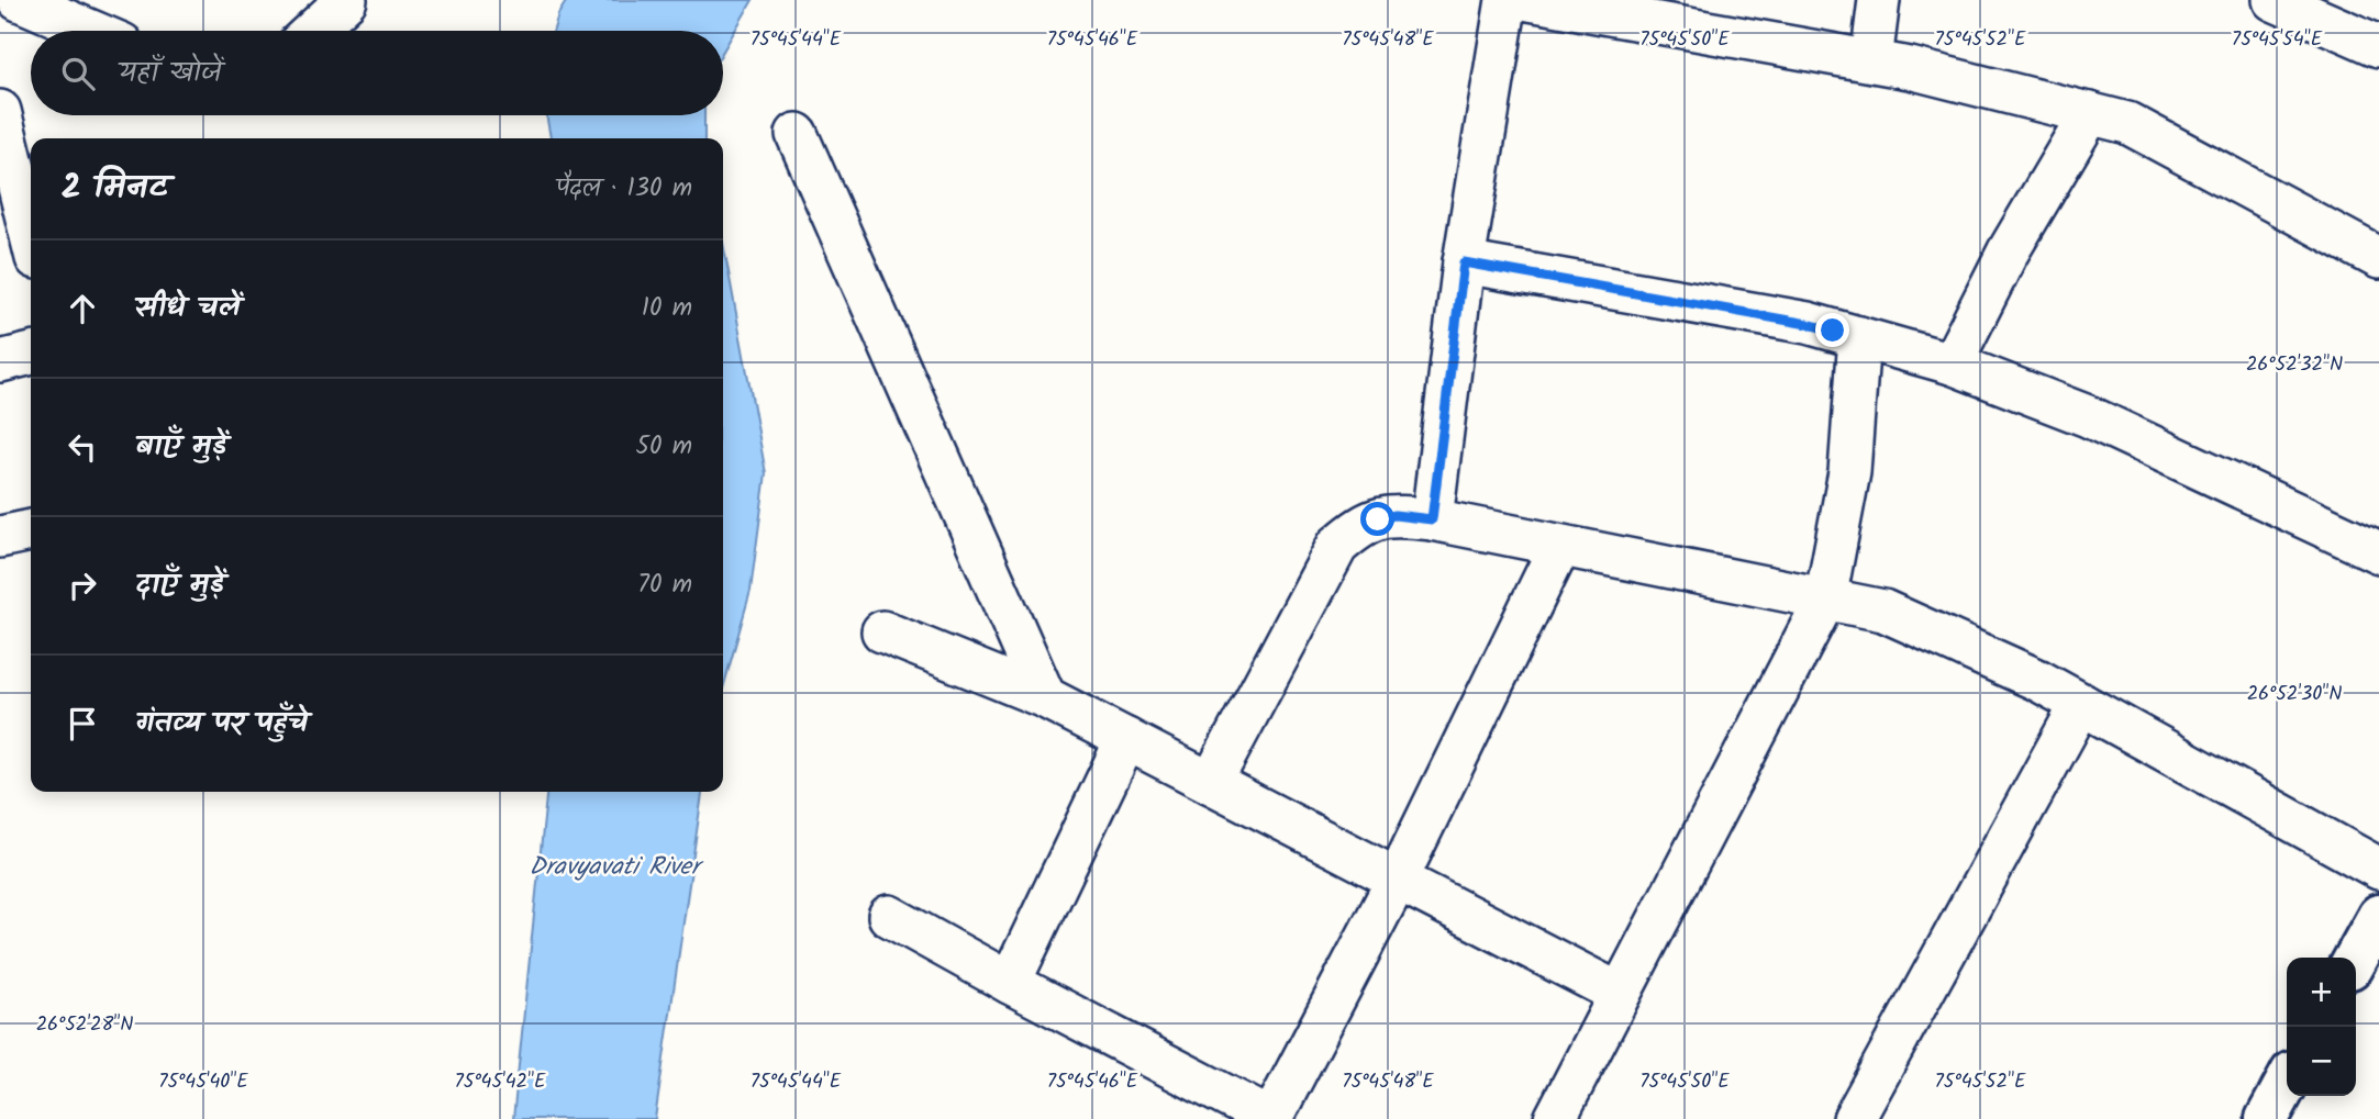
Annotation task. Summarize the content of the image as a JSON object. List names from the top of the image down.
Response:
{
  "water": ["Dravyavati River"],
  "page": {
    "search": "यहाँ खोजें",
    "heading": ["2 मिनट", "पैदल · 130 m"],
    "list": [
      ["सीधे चलें", "10 m"],
      ["बाएँ मुड़ें", "50 m"],
      ["दाएँ मुड़ें", "70 m"],
      "गंतव्य पर पहुँचे"
    ],
    "map_buttons": ["+", "−"]
  },
  "coordinates": [
    "75°45'44\"E",
    "75°45'46\"E",
    "75°45'48\"E",
    "75°45'50\"E",
    "75°45'52\"E",
    "75°45'54\"E",
    "26°52'32\"N",
    "26°52'30\"N",
    "26°52'28\"N",
    "75°45'40\"E",
    "75°45'42\"E"
  ]
}
